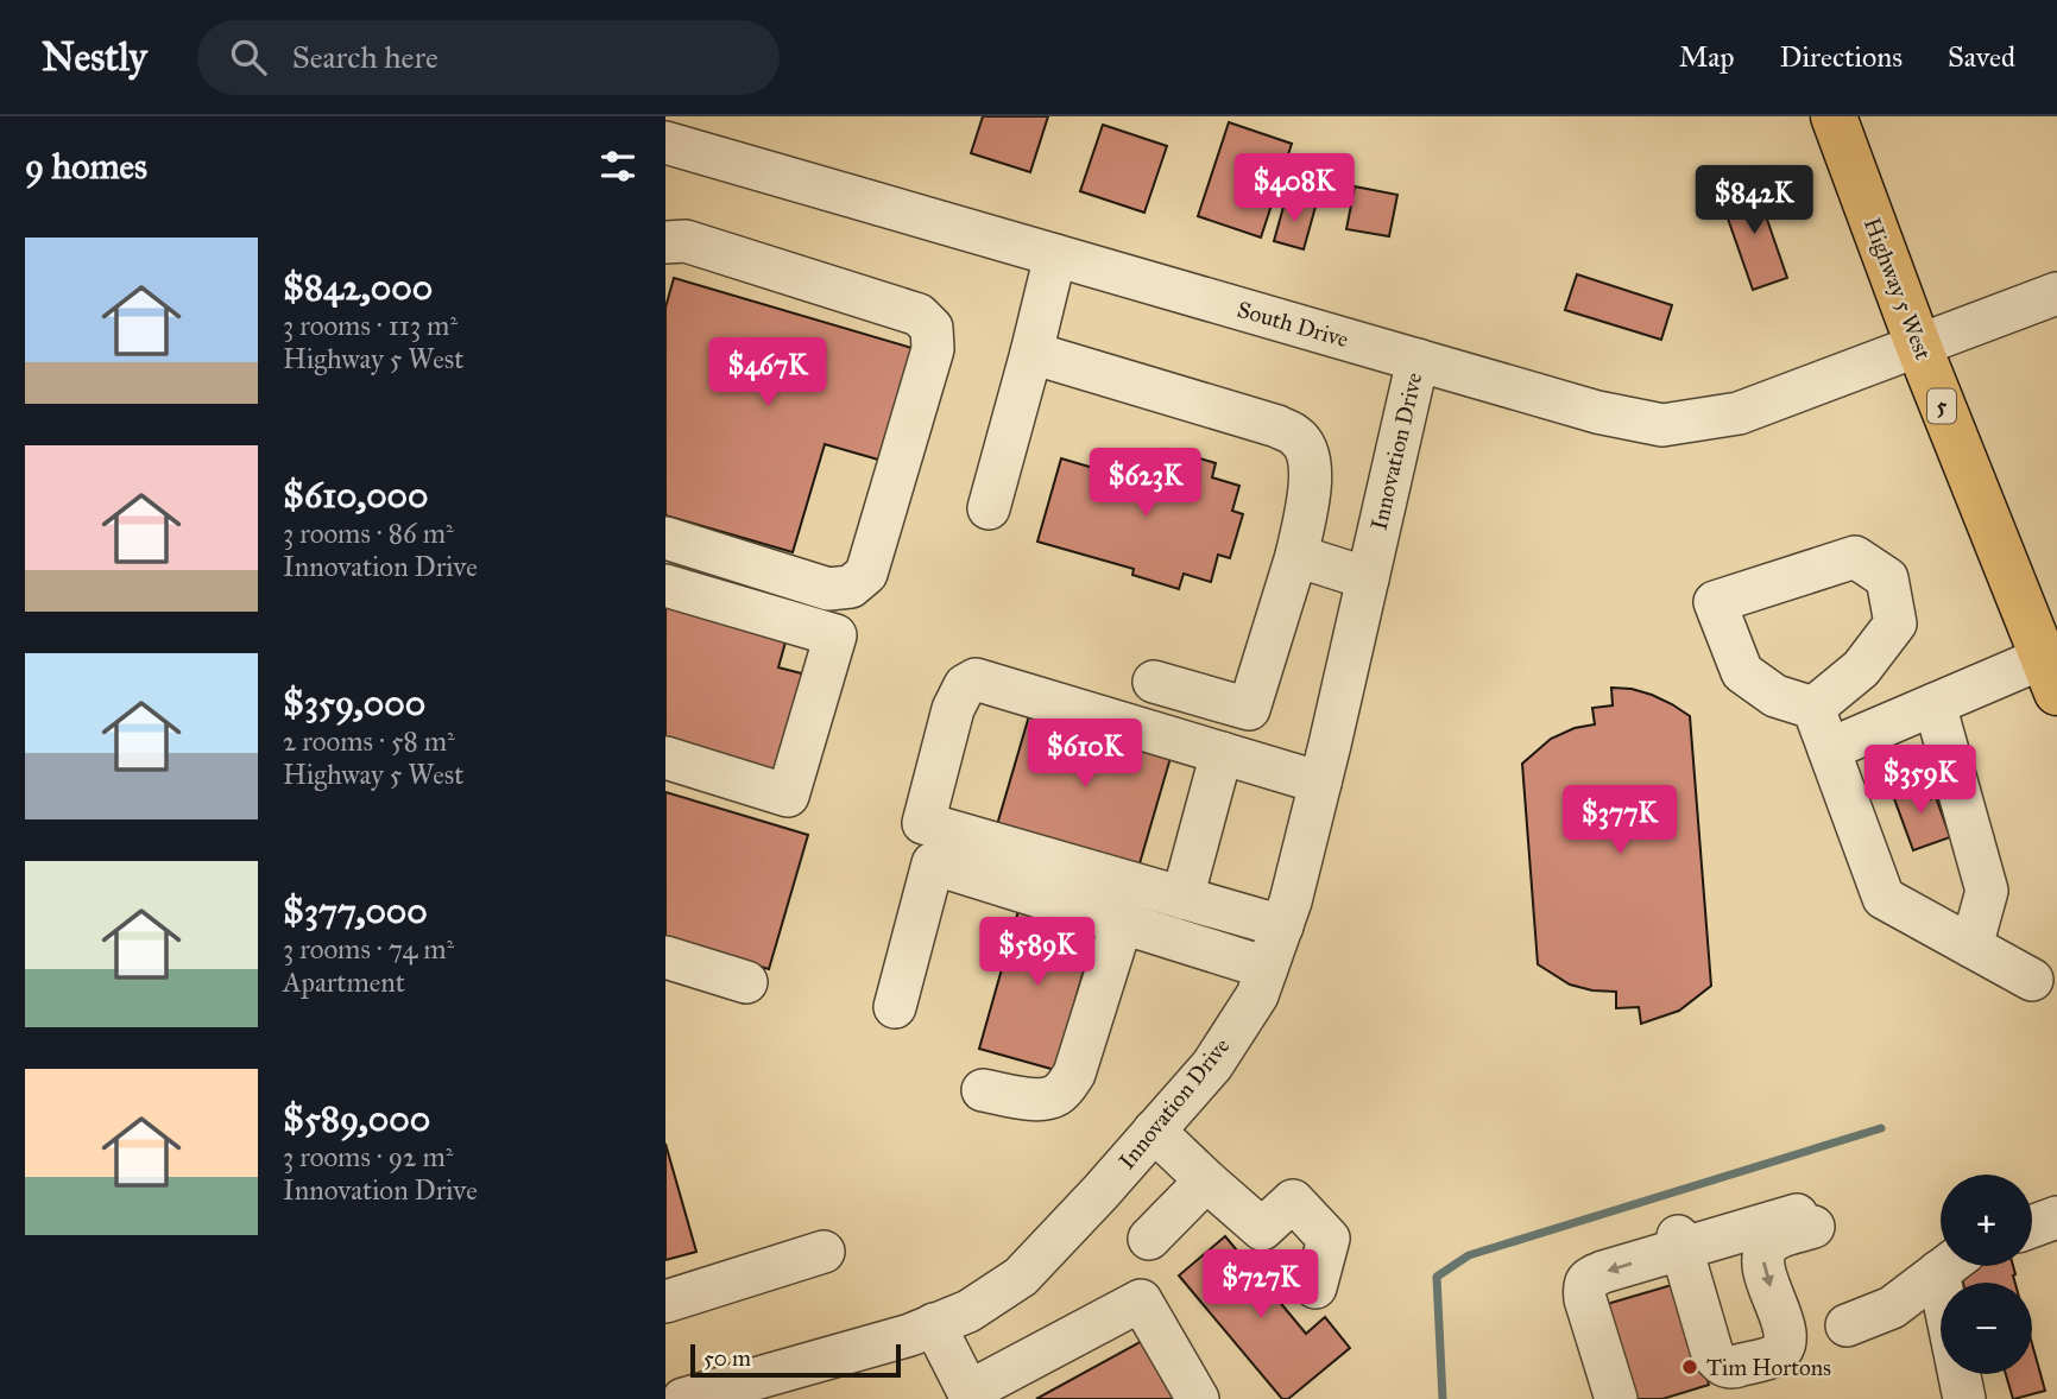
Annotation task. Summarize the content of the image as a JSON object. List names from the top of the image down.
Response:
{
  "streets": {
    "main road": ["Highway 5 West", "5"],
    "street": ["South Drive", "Innovation Drive"]
  },
  "crossings": [
    ["Highway 5 West", "South Drive"],
    ["South Drive", "Innovation Drive"]
  ],
  "places": ["Tim Hortons"],
  "scale_bar": "50 m",
  "page": {
    "header": "Nestly",
    "search": "Search here",
    "nav": ["Map", "Directions", "Saved"],
    "heading": "9 homes",
    "price": [
      "$408K",
      "$842K",
      "$467K",
      "$623K",
      "$610K",
      "$359K",
      "$377K",
      "$589K",
      "$727K"
    ],
    "list": [
      {
        "name": "$842,000",
        "note": "3 rooms · 113 m² · Highway 5 West"
      },
      {
        "name": "$610,000",
        "note": "3 rooms · 86 m² · Innovation Drive"
      },
      {
        "name": "$359,000",
        "note": "2 rooms · 58 m² · Highway 5 West"
      },
      {
        "name": "$377,000",
        "note": "3 rooms · 74 m² · Apartment"
      },
      {
        "name": "$589,000",
        "note": "3 rooms · 92 m² · Innovation Drive"
      }
    ],
    "map_buttons": ["+", "−"],
    "scale": "50 m"
  }
}
